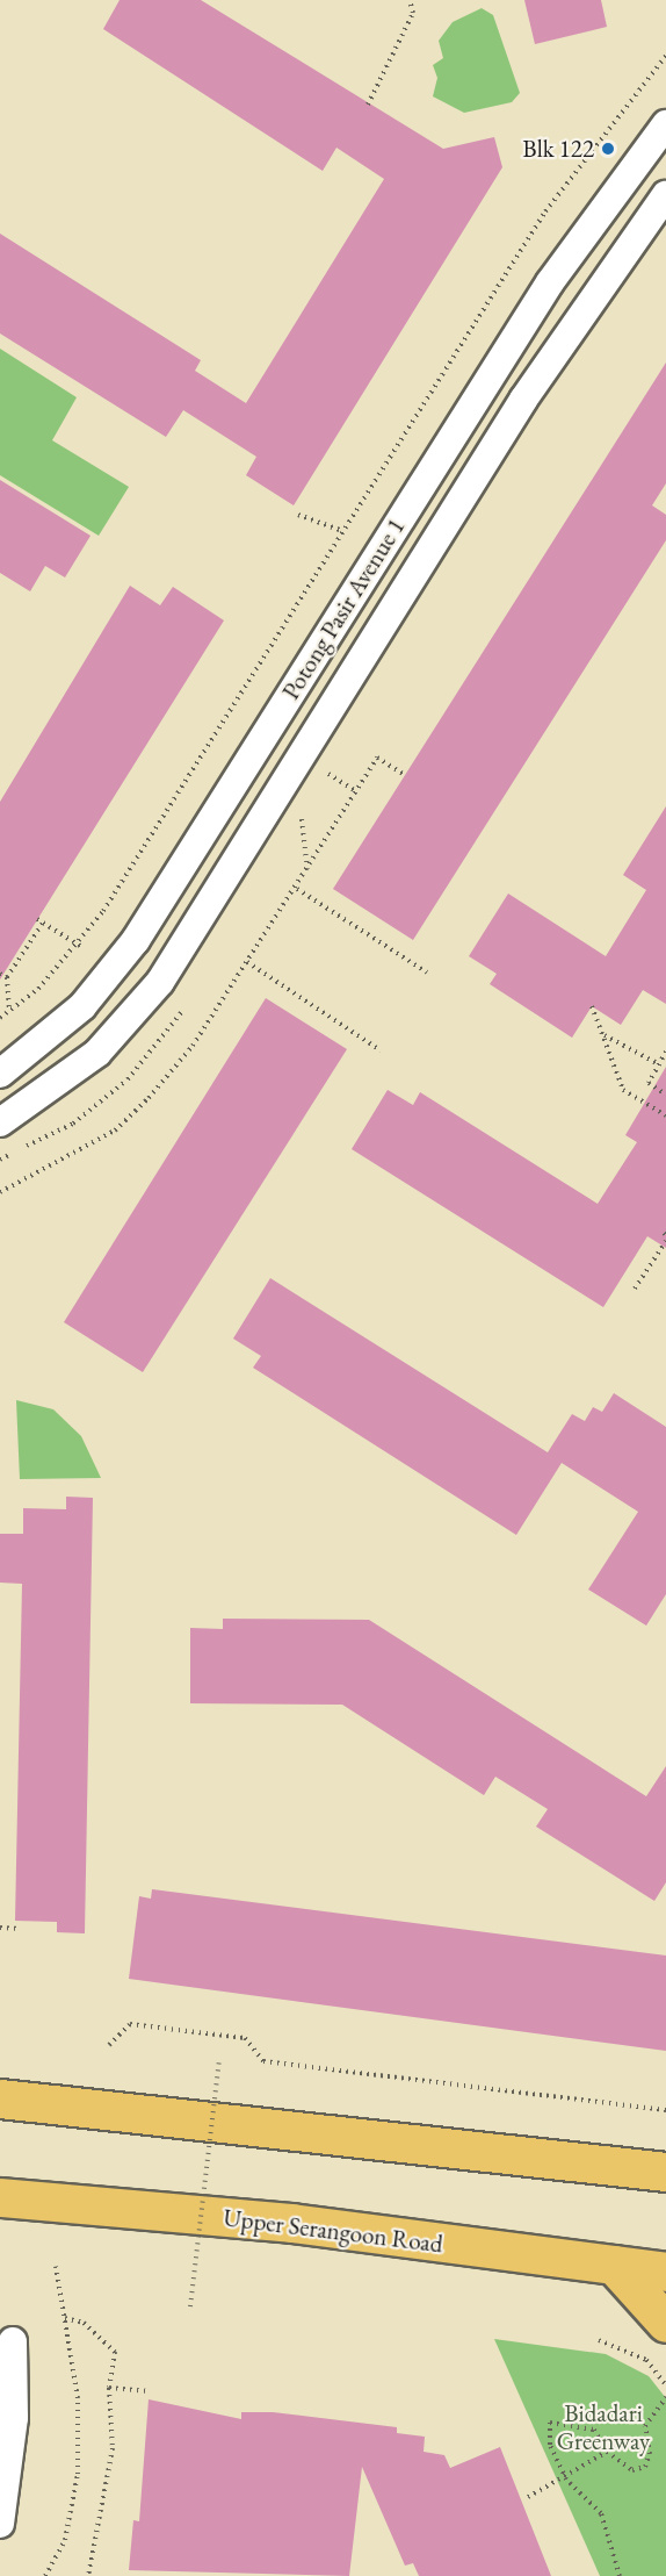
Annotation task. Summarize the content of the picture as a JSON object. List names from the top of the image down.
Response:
{
  "streets": {
    "main road": ["Upper Serangoon Road"],
    "street": ["Potong Pasir Avenue 1"]
  },
  "parks": ["Bidadari Greenway"],
  "places": ["Blk 122"]
}
